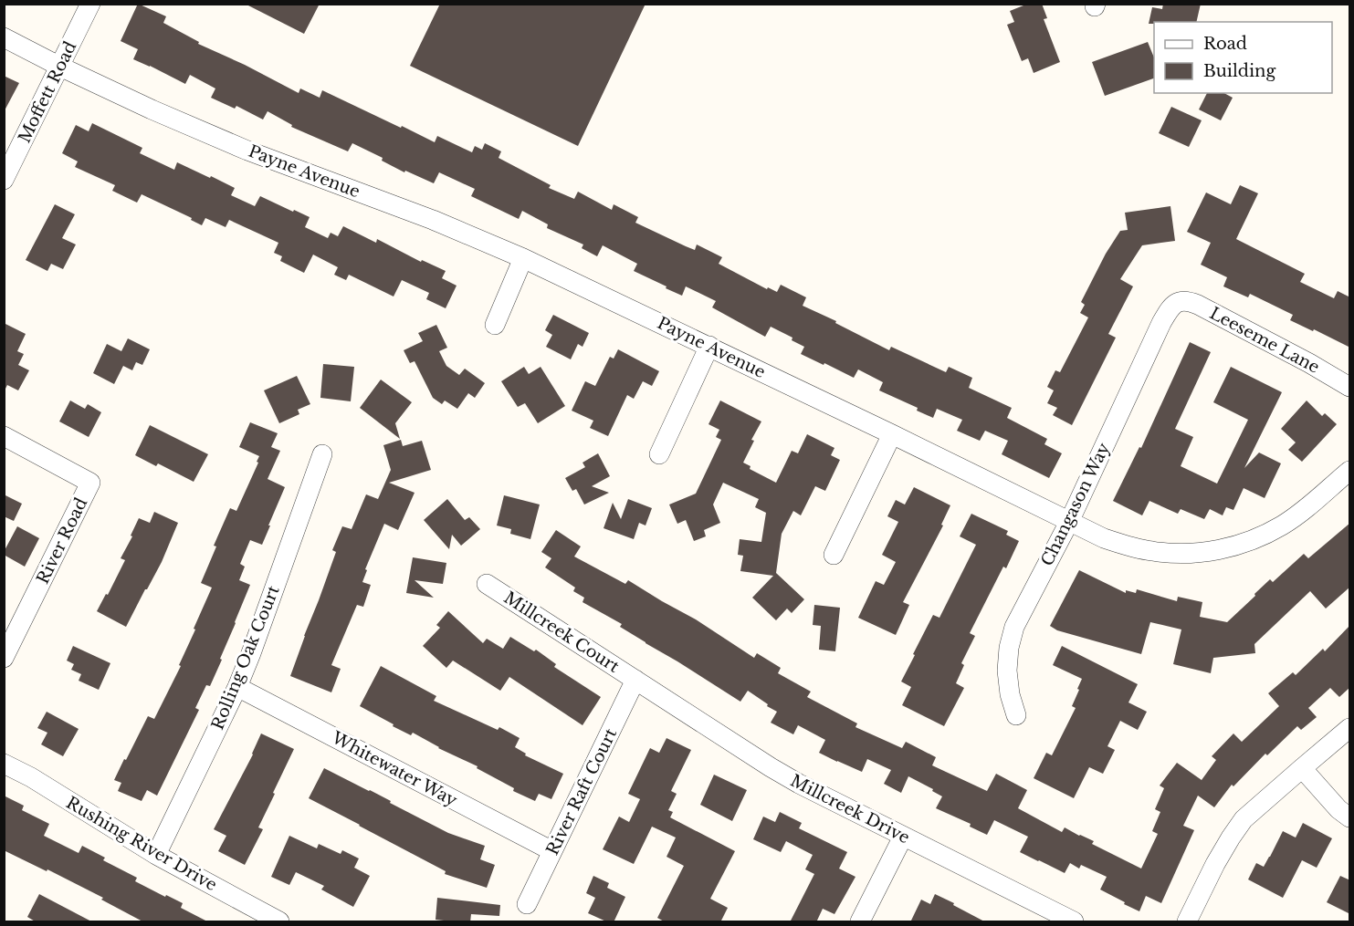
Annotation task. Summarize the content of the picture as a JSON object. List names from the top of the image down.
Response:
{
  "streets": {
    "street": [
      "Moffett Road",
      "Payne Avenue",
      "Leeseme Lane",
      "Changason Way",
      "River Road",
      "Millcreek Court",
      "Rolling Oak Court",
      "Whitewater Way",
      "River Raft Court",
      "Millcreek Drive",
      "Rushing River Drive"
    ]
  },
  "crossings": [
    ["Moffett Road", "Payne Avenue"],
    ["Payne Avenue", "Changason Way"],
    ["Leeseme Lane", "Changason Way"],
    ["Millcreek Court", "River Raft Court"],
    ["Millcreek Court", "Millcreek Drive"],
    ["Rolling Oak Court", "Whitewater Way"],
    ["Rolling Oak Court", "Rushing River Drive"],
    ["Whitewater Way", "River Raft Court"],
    ["River Raft Court", "Millcreek Drive"]
  ],
  "legend": ["Road", "Building"]
}
